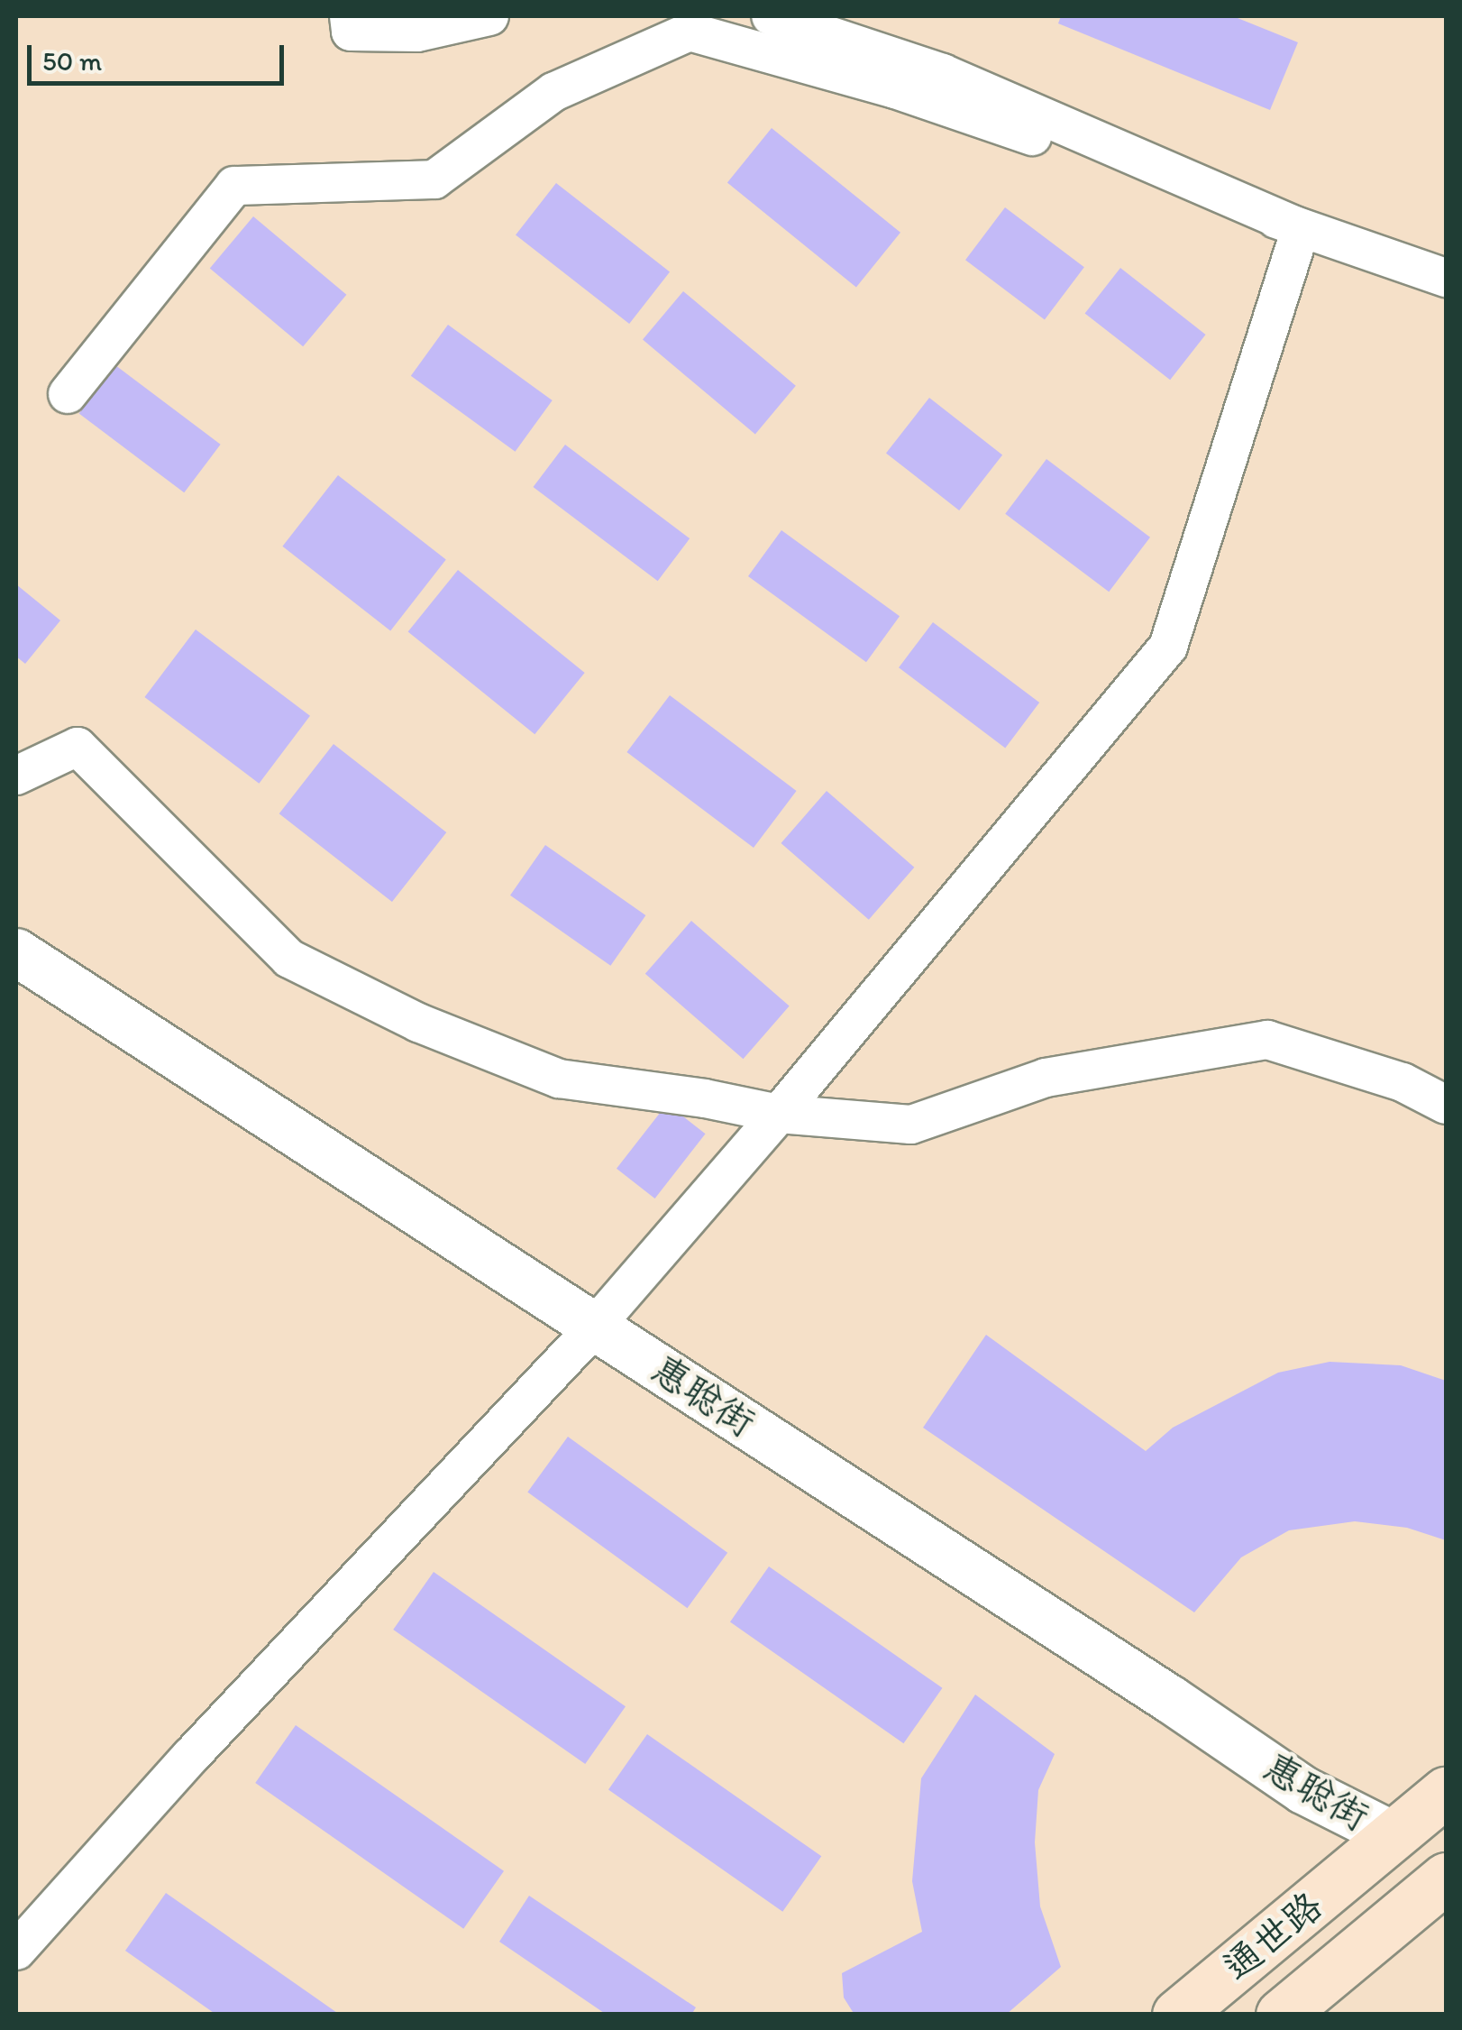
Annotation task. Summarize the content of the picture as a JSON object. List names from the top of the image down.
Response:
{
  "streets": {
    "main road": ["通世路"],
    "street": ["惠聪街"]
  },
  "crossings": [
    ["惠聪街", "通世路"]
  ],
  "scale_bar": "50 m"
}
